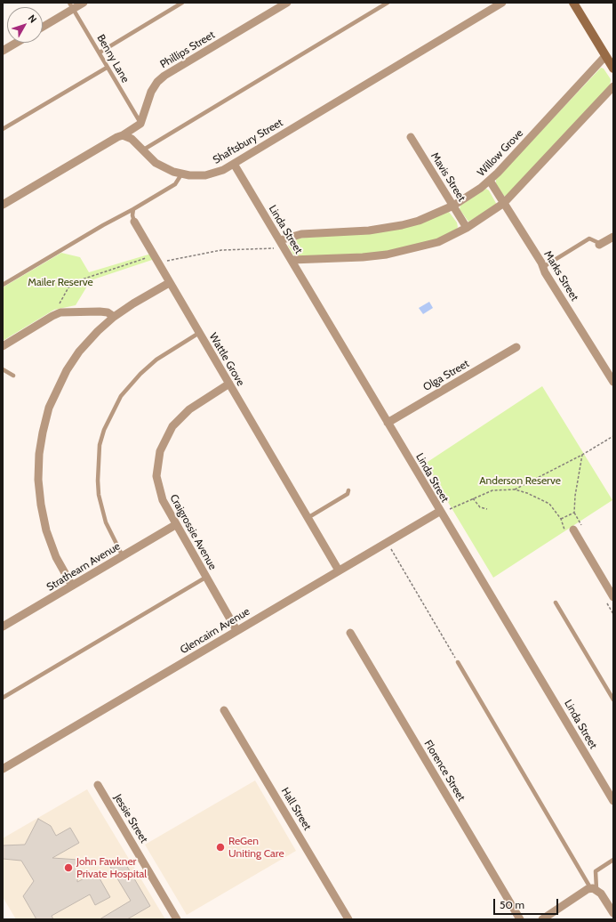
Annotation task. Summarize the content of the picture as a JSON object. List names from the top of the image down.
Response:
{
  "streets": {
    "street": [
      "Phillips Street",
      "Shaftsbury Street",
      "Willow Grove",
      "Mavis Street",
      "Linda Street",
      "Marks Street",
      "Wattle Grove",
      "Olga Street",
      "Craigrossie Avenue",
      "Strathearn Avenue",
      "Glencairn Avenue",
      "Florence Street",
      "Hall Street",
      "Jessie Street"
    ],
    "lane": ["Benny Lane"]
  },
  "crossings": [
    ["Phillips Street", "Benny Lane"],
    ["Shaftsbury Street", "Linda Street"],
    ["Willow Grove", "Mavis Street"],
    ["Willow Grove", "Linda Street"],
    ["Willow Grove", "Marks Street"],
    ["Linda Street", "Olga Street"],
    ["Linda Street", "Glencairn Avenue"],
    ["Wattle Grove", "Craigrossie Avenue"],
    ["Wattle Grove", "Glencairn Avenue"],
    ["Craigrossie Avenue", "Strathearn Avenue"],
    ["Craigrossie Avenue", "Glencairn Avenue"]
  ],
  "parks": ["Mailer Reserve", "Anderson Reserve"],
  "places": ["ReGen Uniting Care", "John Fawkner Private Hospital"],
  "scale_bar": "50 m",
  "north": "top right"
}
